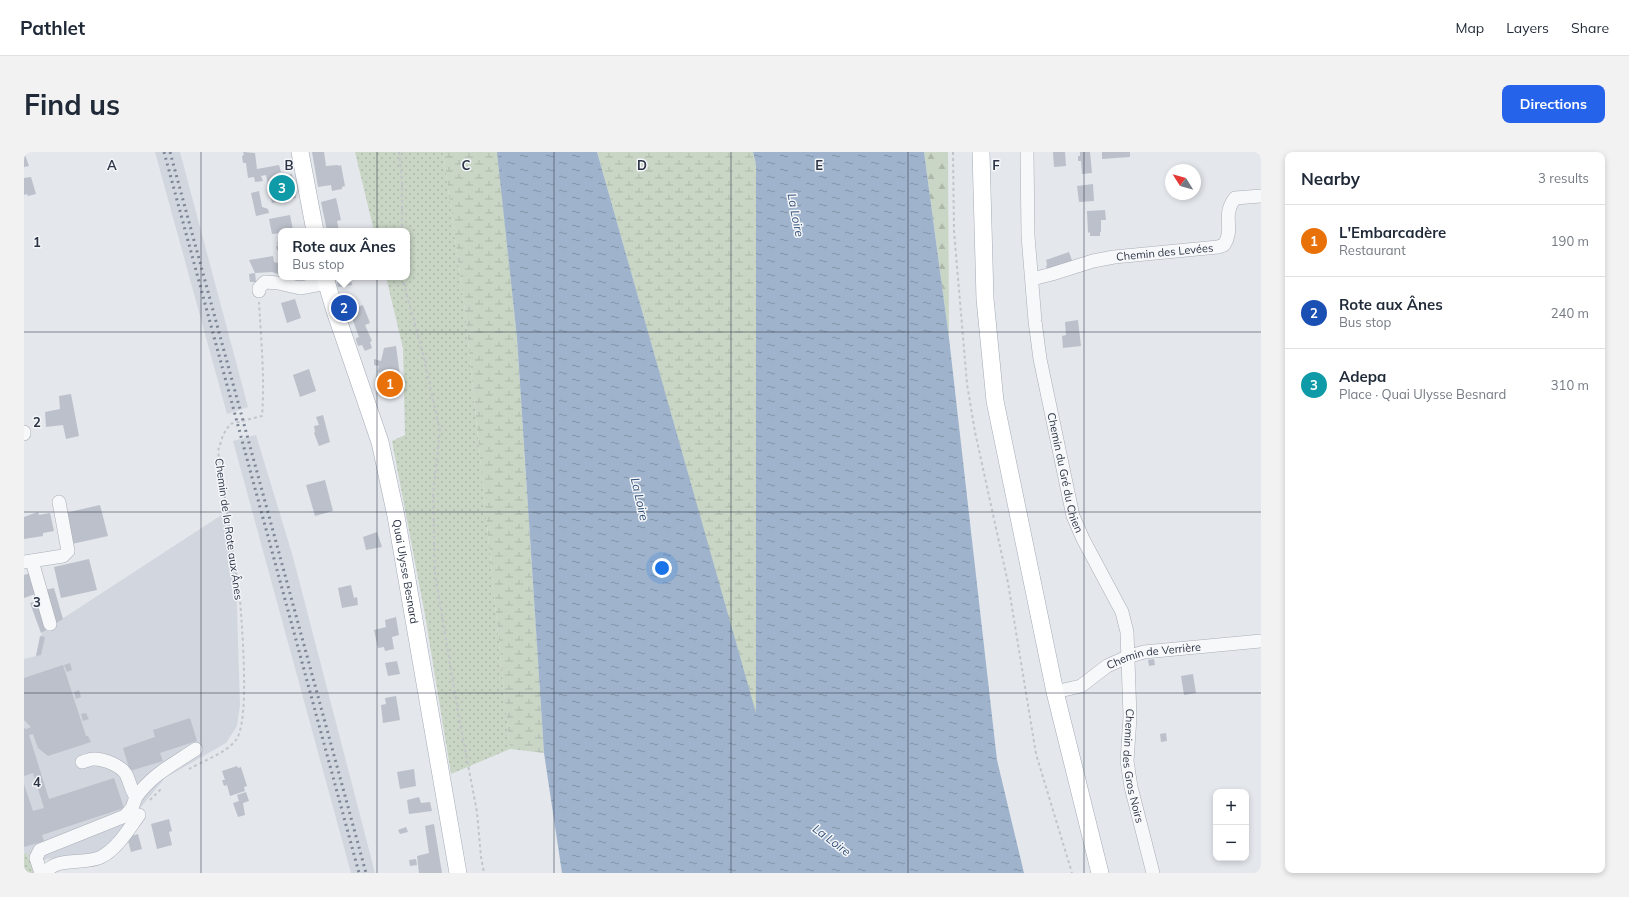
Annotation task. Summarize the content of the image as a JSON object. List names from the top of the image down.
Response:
{
  "streets": {
    "main road": ["Quai Ulysse Besnard"],
    "street": [
      "Chemin des Levées",
      "Chemin du Gré du Chien",
      "Chemin de Verrière",
      "Chemin des Gros Noirs"
    ],
    "path": ["Chemin de la Rote aux Ânes"]
  },
  "crossings": [
    ["Chemin des Levées", "Chemin du Gré du Chien"],
    ["Chemin du Gré du Chien", "Chemin de Verrière"],
    ["Chemin du Gré du Chien", "Chemin des Gros Noirs"],
    ["Chemin de Verrière", "Chemin des Gros Noirs"]
  ],
  "water": ["La Loire"],
  "north": "top left",
  "page": {
    "header": "Pathlet",
    "nav": ["Map", "Layers", "Share"],
    "buttons": "Directions",
    "title": "Find us",
    "heading": ["Nearby", "3 results"],
    "pins": ["3", "2", "1"],
    "list": [
      {
        "mark": "1",
        "name": "L'Embarcadère",
        "note": "Restaurant",
        "value": "190 m"
      },
      {
        "mark": "2",
        "name": "Rote aux Ânes",
        "note": "Bus stop",
        "value": "240 m"
      },
      {
        "mark": "3",
        "name": "Adepa",
        "note": "Place · Quai Ulysse Besnard",
        "value": "310 m"
      }
    ],
    "popup": ["Rote aux Ânes", "Bus stop"],
    "map_buttons": ["+", "−"]
  },
  "grid": {
    "columns": [
      "A",
      "B",
      "C",
      "D",
      "E",
      "F"
    ],
    "rows": [
      "1",
      "2",
      "3",
      "4"
    ]
  }
}
